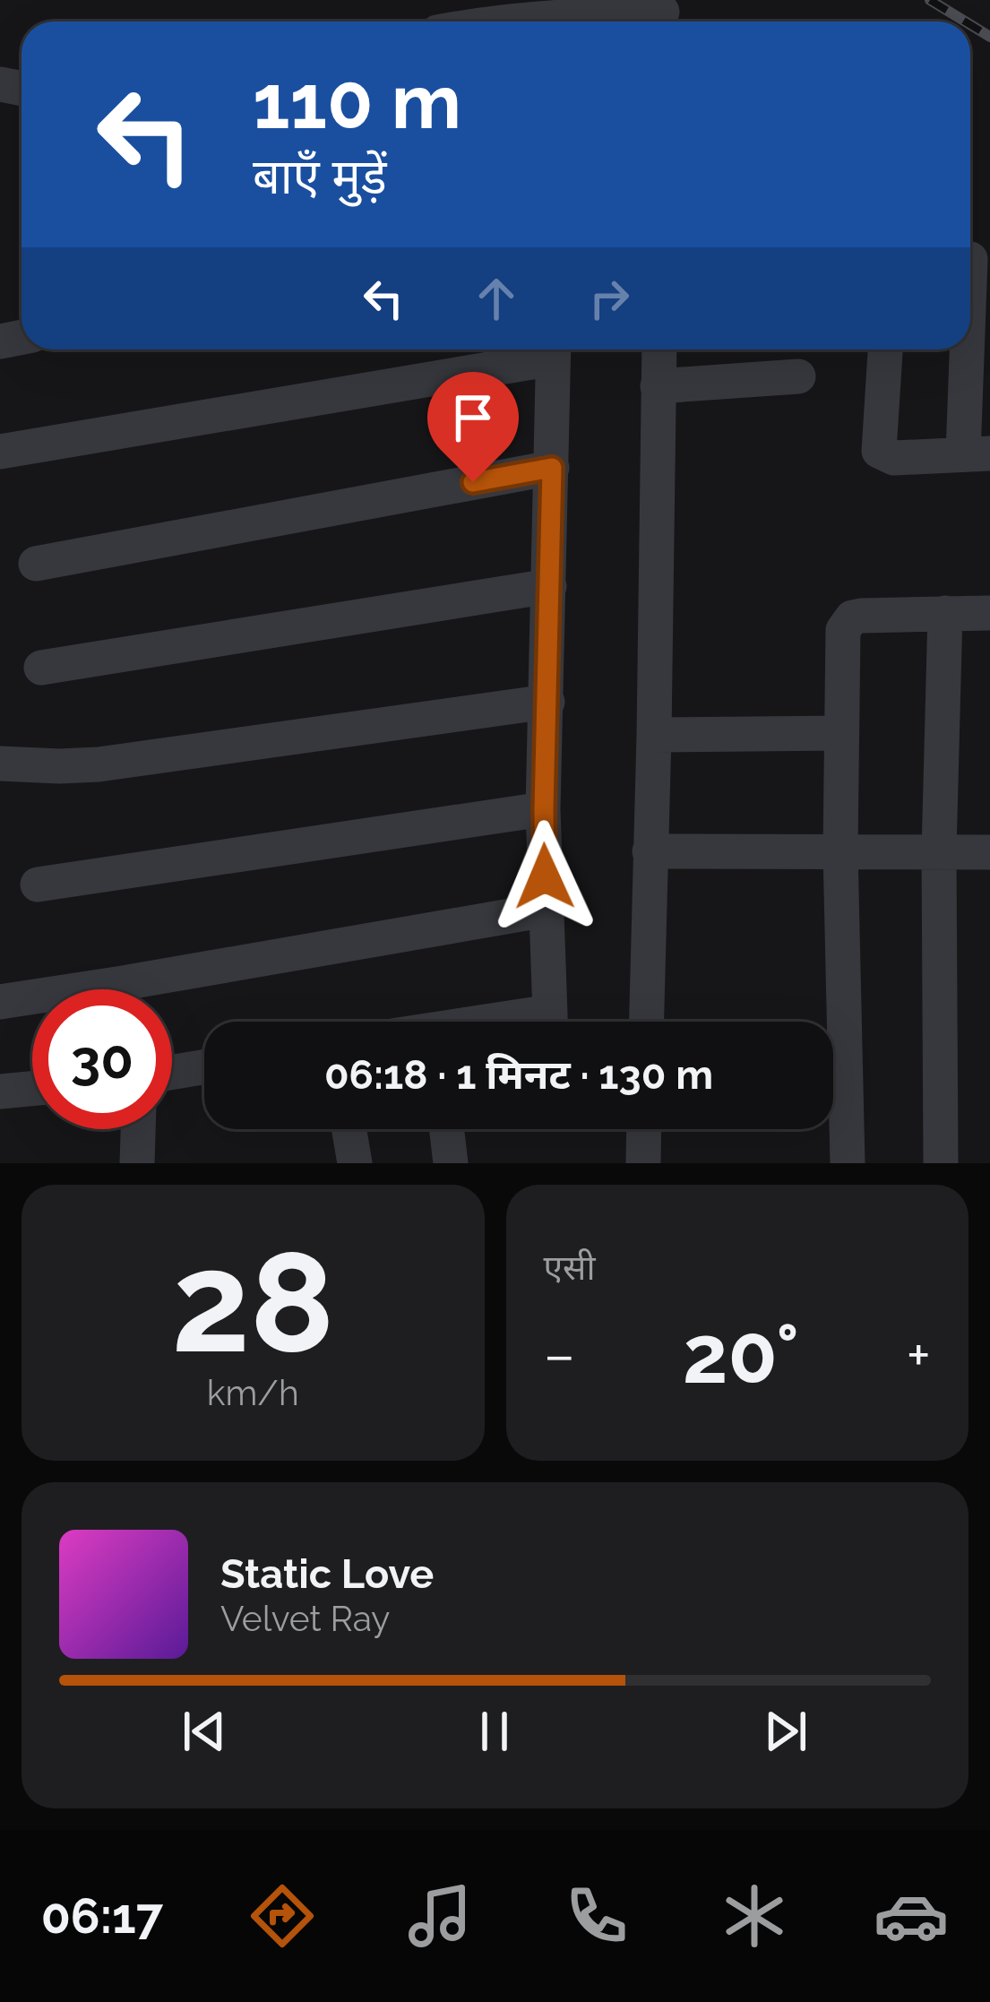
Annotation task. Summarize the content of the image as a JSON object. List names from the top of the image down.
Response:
{
  "page": {
    "turn": ["110 m", "बाएँ मुड़ें"],
    "limit": "30",
    "trip": "06:18 · 1 मिनट · 130 m",
    "tile": [
      ["28", "km/h"],
      "एसी"
    ],
    "heat": ["−", "20°", "+"],
    "song": ["Static Love", "Velvet Ray"],
    "tabs": "06:17"
  }
}
